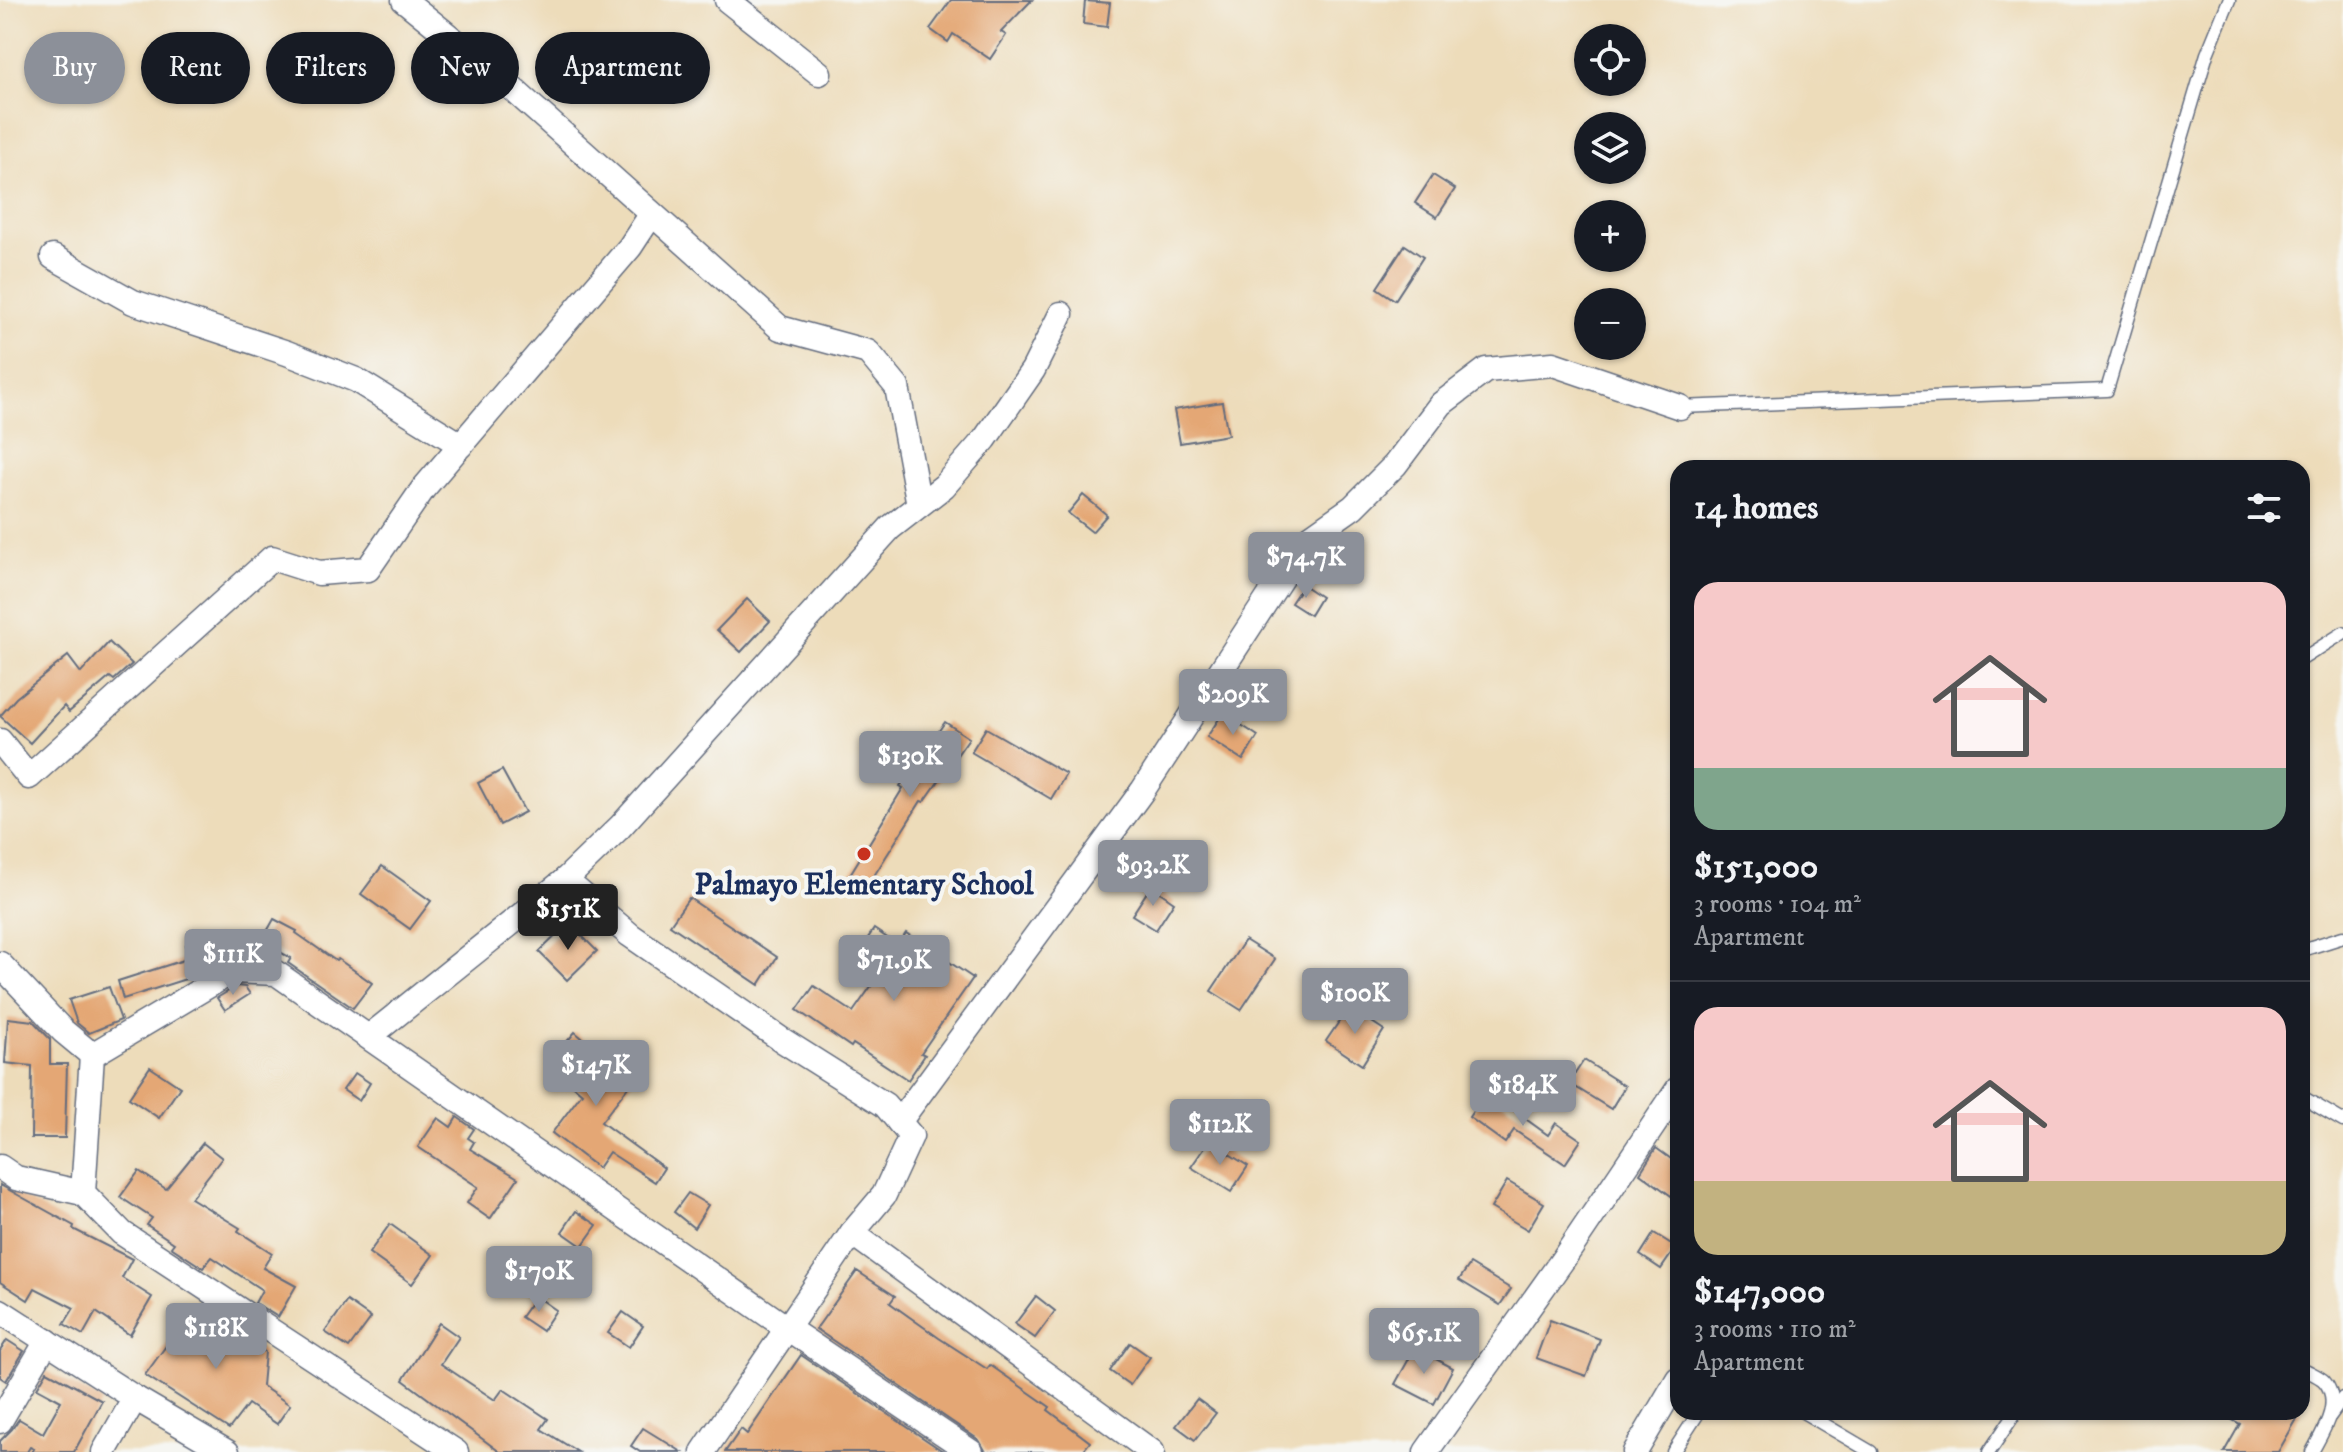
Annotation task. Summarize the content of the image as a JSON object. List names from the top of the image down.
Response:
{
  "places": ["Palmayo Elementary School"],
  "page": {
    "map_buttons": ["+", "−"],
    "chip": [
      "Buy",
      "Rent",
      "Filters",
      "New",
      "Apartment"
    ],
    "heading": "14 homes",
    "price": [
      "$74.7K",
      "$209K",
      "$130K",
      "$93.2K",
      "$151K",
      "$111K",
      "$71.9K",
      "$100K",
      "$147K",
      "$184K",
      "$112K",
      "$170K",
      "$118K",
      "$65.1K"
    ],
    "list": [
      {
        "name": "$151,000",
        "note": "3 rooms · 104 m² · Apartment"
      },
      {
        "name": "$147,000",
        "note": "3 rooms · 110 m² · Apartment"
      }
    ]
  }
}
